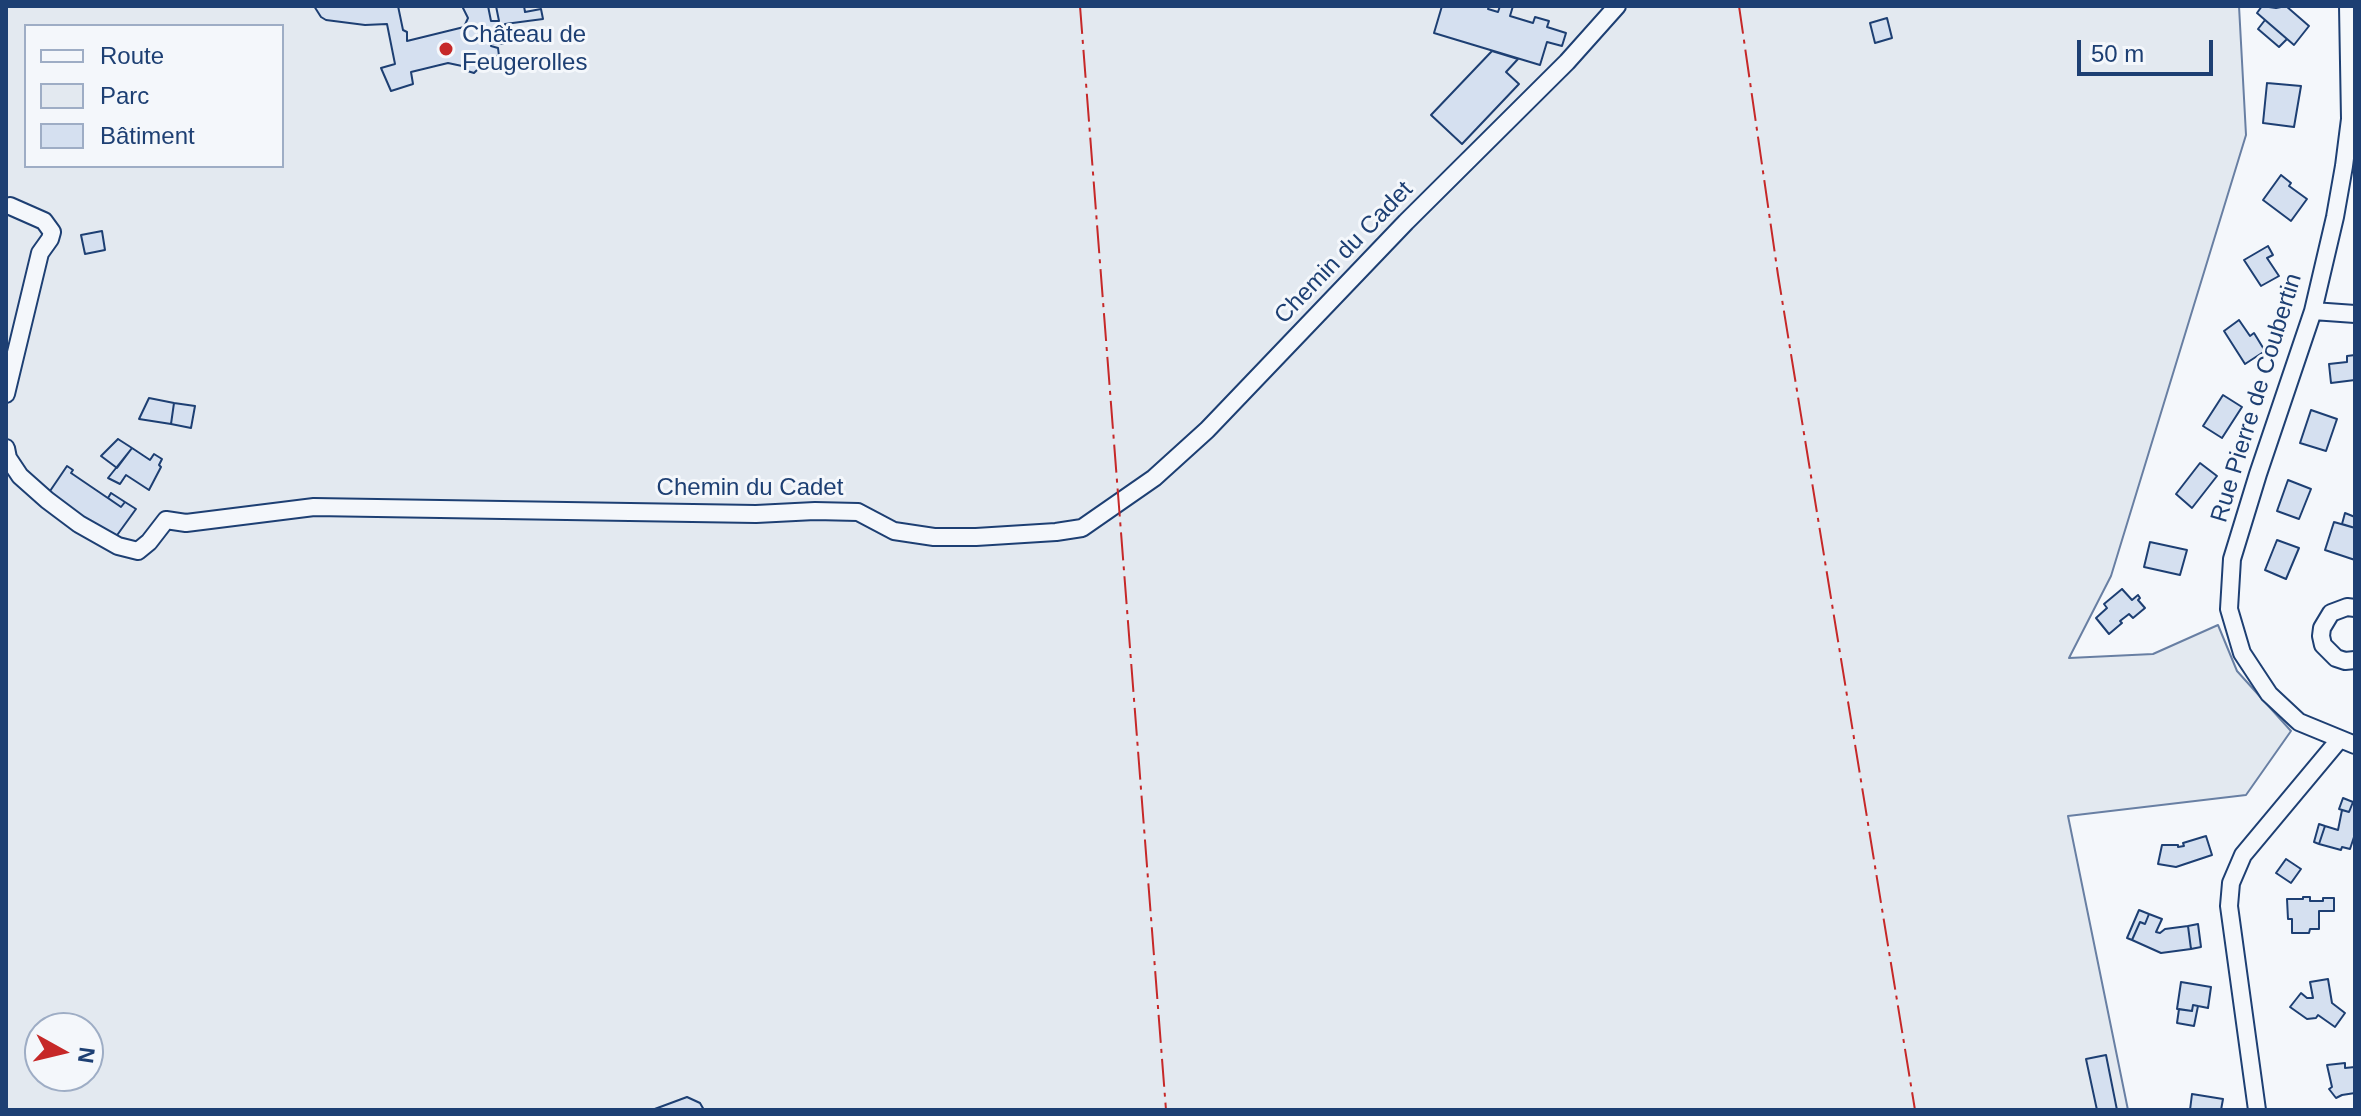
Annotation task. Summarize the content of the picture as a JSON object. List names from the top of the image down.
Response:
{
  "streets": {
    "street": ["Chemin du Cadet", "Rue Pierre de Coubertin"]
  },
  "places": ["Château de Feugerolles"],
  "legend": ["Route", "Parc", "Bâtiment"],
  "scale_bar": "50 m",
  "north": "right"
}
